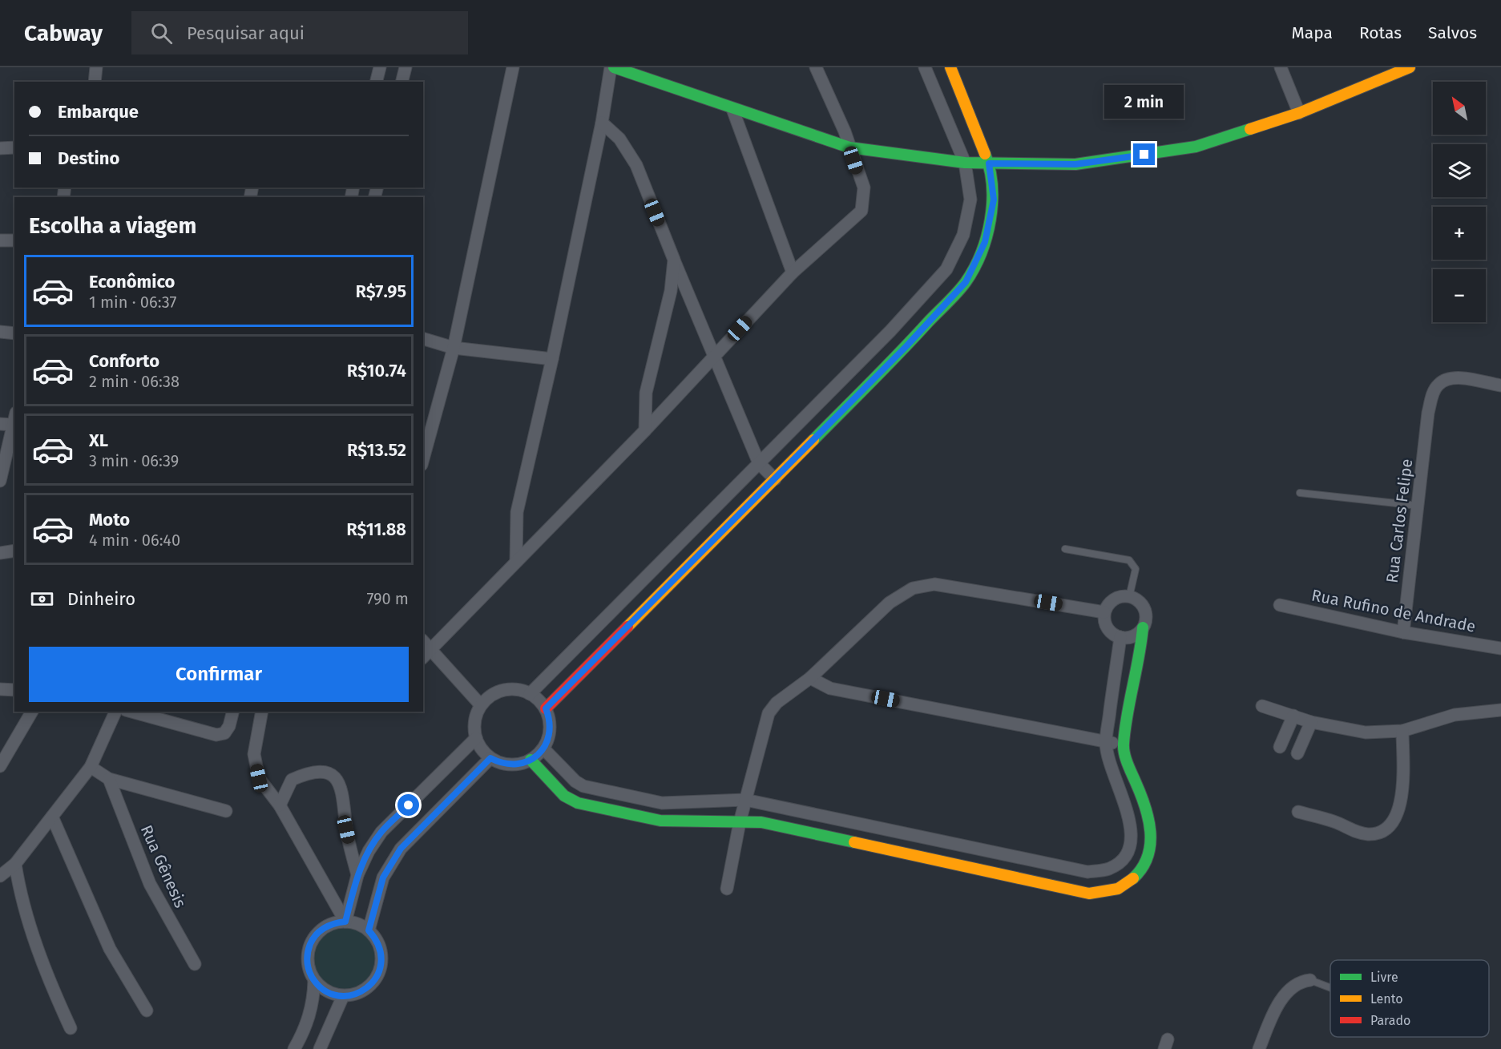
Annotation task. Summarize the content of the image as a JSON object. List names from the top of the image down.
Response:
{
  "streets": {
    "street": ["Rua Carlos Felipe", "Rua Rufino de Andrade", "Rua Gênesis"]
  },
  "crossings": [
    ["Rua Carlos Felipe", "Rua Rufino de Andrade"]
  ],
  "legend": ["Livre", "Lento", "Parado"],
  "north": "top left",
  "page": {
    "header": "Cabway",
    "search": "Pesquisar aqui",
    "nav": ["Mapa", "Rotas", "Salvos"],
    "map_buttons": ["+", "−"],
    "banner": ["Embarque", "Destino"],
    "bubble": "2 min",
    "heading": "Escolha a viagem",
    "list": [
      {
        "name": "Econômico",
        "note": "1 min · 06:37",
        "value": "R$7.95"
      },
      {
        "name": "Conforto",
        "note": "2 min · 06:38",
        "value": "R$10.74"
      },
      {
        "name": "XL",
        "note": "3 min · 06:39",
        "value": "R$13.52"
      },
      {
        "name": "Moto",
        "note": "4 min · 06:40",
        "value": "R$11.88"
      }
    ],
    "pay": ["Dinheiro", "790 m"],
    "buttons": "Confirmar"
  }
}
